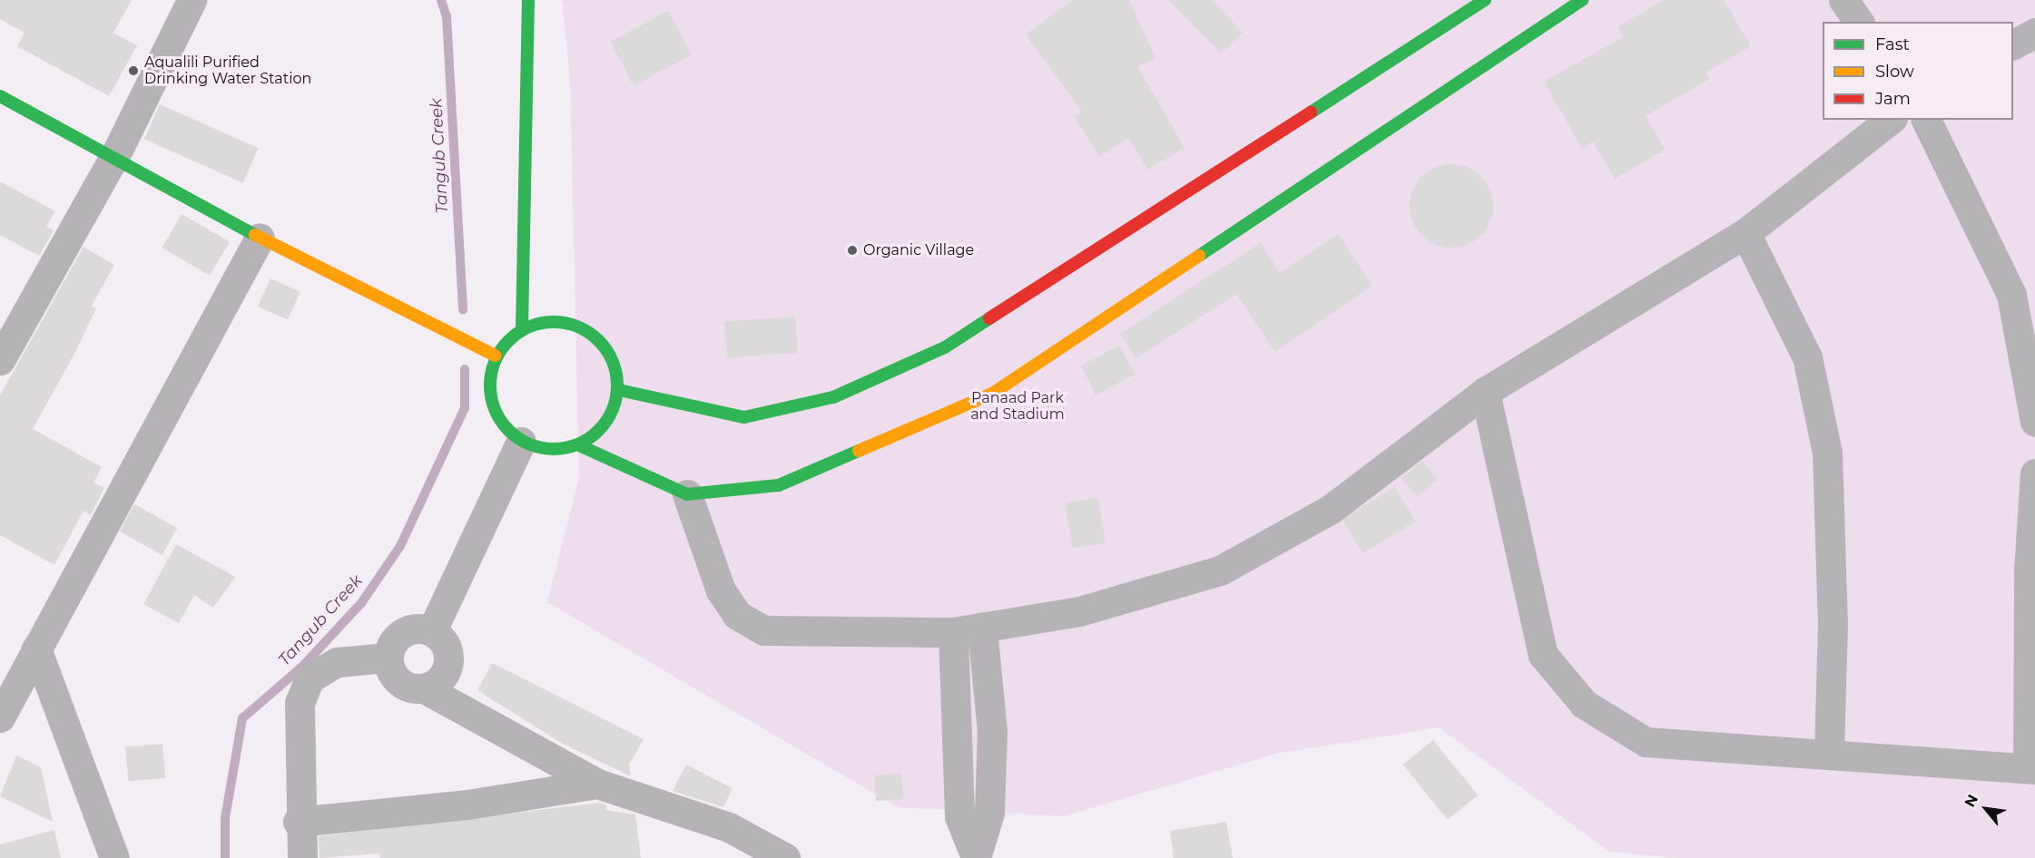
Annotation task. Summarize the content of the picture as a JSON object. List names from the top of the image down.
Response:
{
  "water": ["Tangub Creek"],
  "parks": ["Panaad Park and Stadium"],
  "places": ["Aqualili Purified Drinking Water Station", "Organic Village"],
  "legend": ["Fast", "Slow", "Jam"],
  "north": "top left"
}
